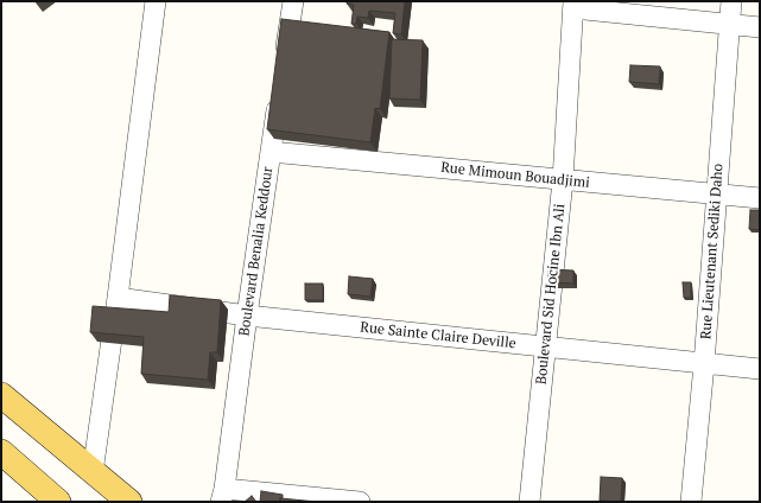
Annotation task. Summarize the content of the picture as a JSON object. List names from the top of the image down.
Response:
{
  "streets": {
    "street": [
      "Rue Mimoun Bouadjimi",
      "Boulevard Benalia Keddour",
      "Rue Lieutenant Sediki Daho",
      "Boulevard Sid Hocine Ibn Ali",
      "Rue Sainte Claire Deville"
    ]
  },
  "crossings": [
    ["Rue Mimoun Bouadjimi", "Boulevard Benalia Keddour"],
    ["Rue Mimoun Bouadjimi", "Rue Lieutenant Sediki Daho"],
    ["Rue Mimoun Bouadjimi", "Boulevard Sid Hocine Ibn Ali"],
    ["Boulevard Benalia Keddour", "Rue Sainte Claire Deville"],
    ["Rue Lieutenant Sediki Daho", "Rue Sainte Claire Deville"],
    ["Boulevard Sid Hocine Ibn Ali", "Rue Sainte Claire Deville"]
  ]
}
